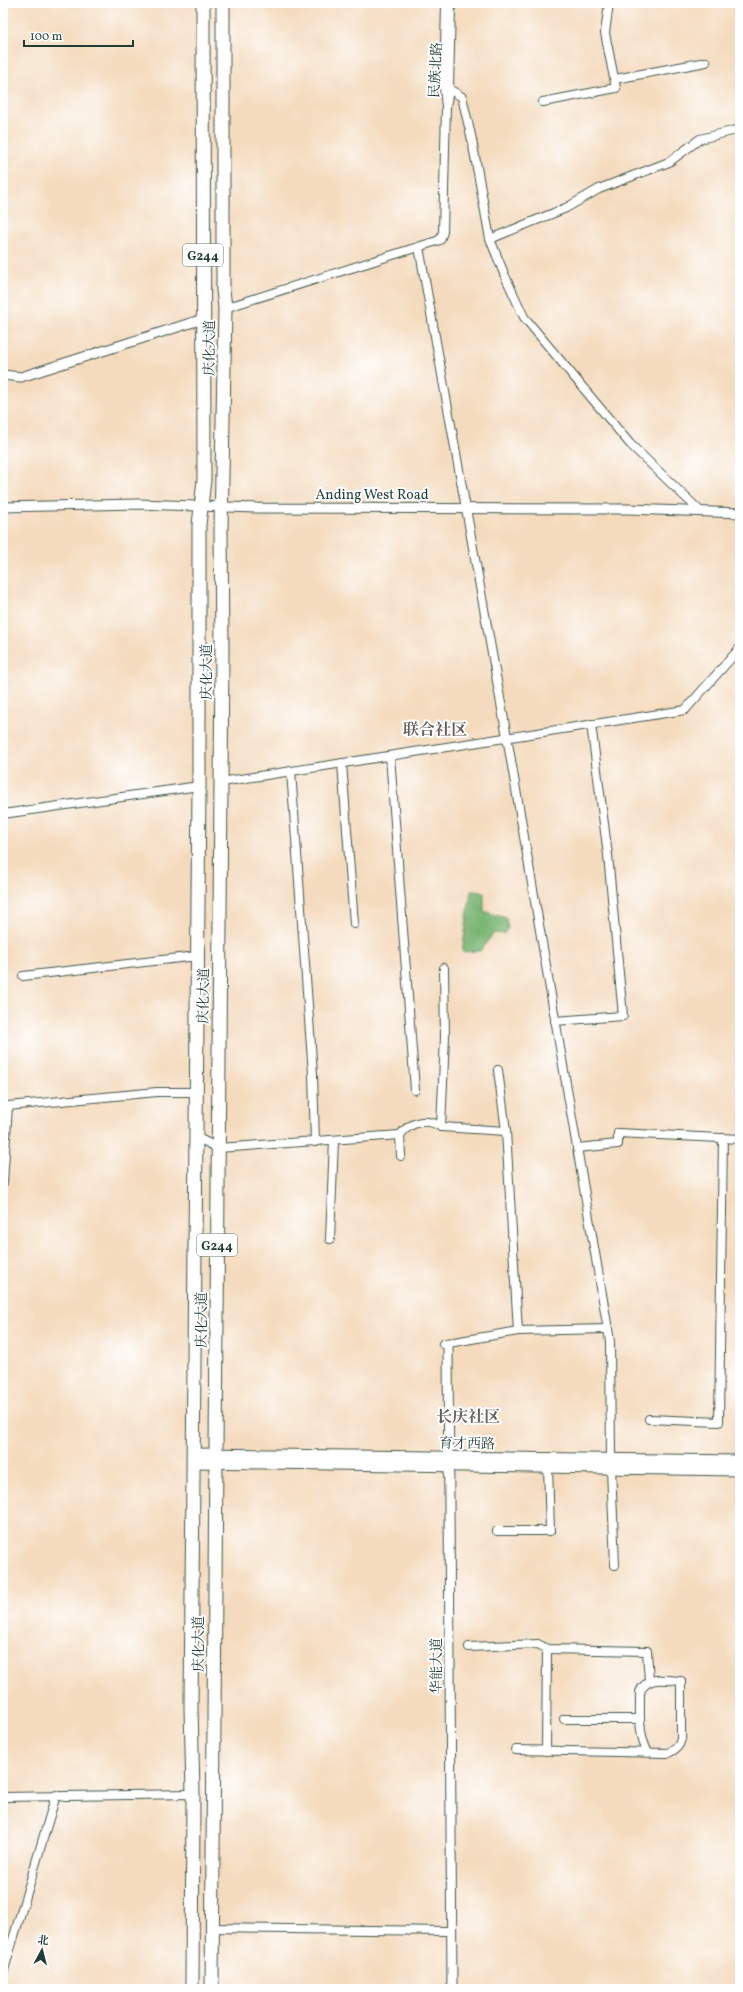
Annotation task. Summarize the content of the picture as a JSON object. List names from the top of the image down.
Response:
{
  "streets": {
    "highway": ["G244", "庆化大道"],
    "main road": ["育才西路"],
    "street": ["民族北路", "Anding West Road", "华能大道"]
  },
  "crossings": [
    ["庆化大道", "Anding West Road"],
    ["庆化大道", "育才西路"],
    ["育才西路", "华能大道"]
  ],
  "districts": ["联合社区", "长庆社区"],
  "scale_bar": "100 m",
  "north": "top"
}
